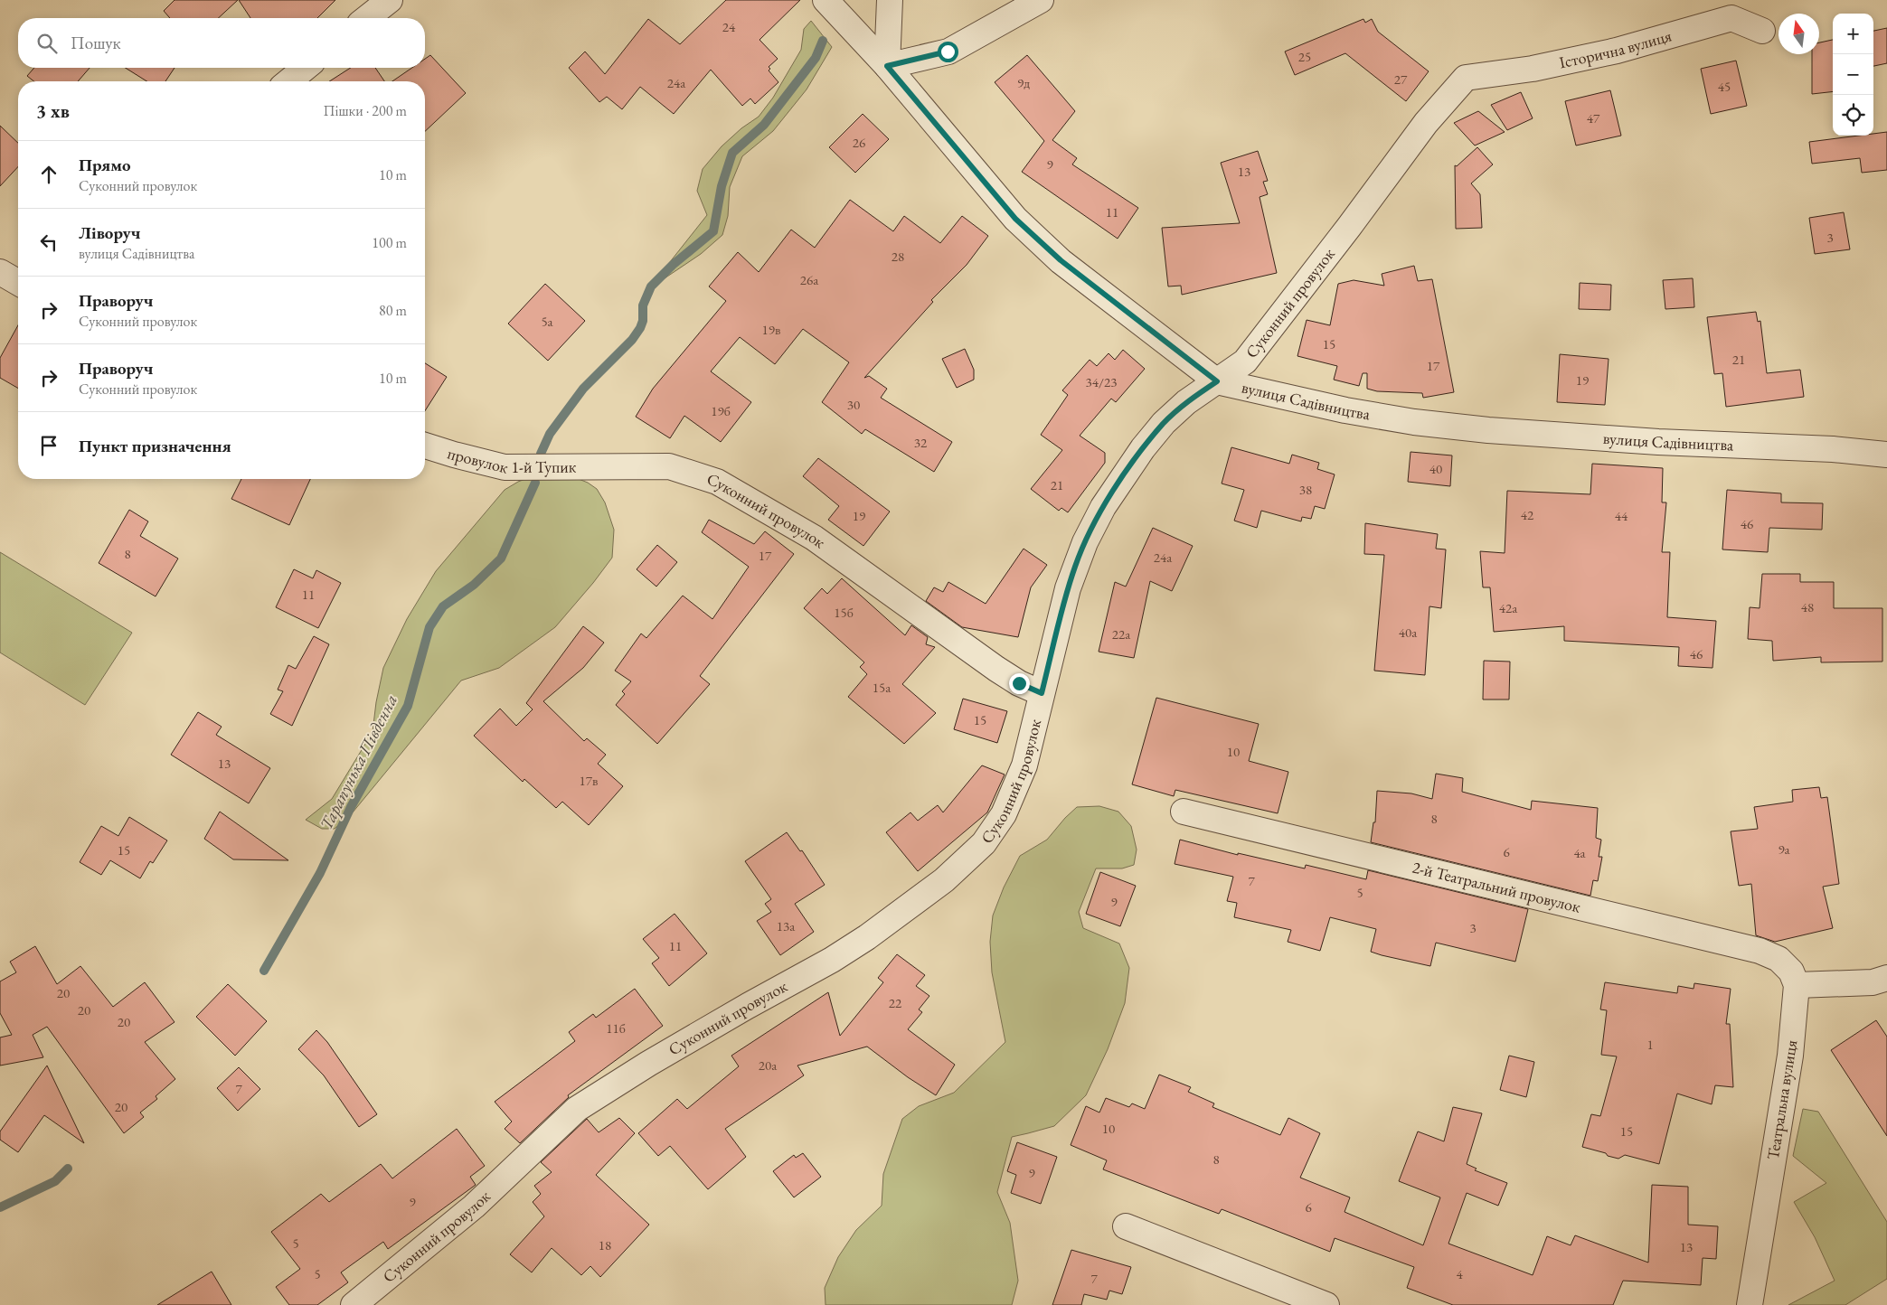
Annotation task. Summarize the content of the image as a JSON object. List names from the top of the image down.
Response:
{
  "streets": {
    "street": [
      "Історична вулиця",
      "Суконний провулок",
      "вулиця Садівництва",
      "провулок 1-й Тупик",
      "2-й Театральний провулок",
      "Театральна вулиця"
    ]
  },
  "crossings": [
    ["Історична вулиця", "Суконний провулок"],
    ["Суконний провулок", "вулиця Садівництва"],
    ["Суконний провулок", "провулок 1-й Тупик"],
    ["2-й Театральний провулок", "Театральна вулиця"]
  ],
  "water": ["Тарапунька Південна"],
  "house_numbers": [
    "24",
    "25",
    "27",
    "24а",
    "9д",
    "45",
    "47",
    "26",
    "9",
    "13",
    "11",
    "3",
    "28",
    "26а",
    "5а",
    "19в",
    "15",
    "21",
    "17",
    "19",
    "34/23",
    "30",
    "19б",
    "32",
    "40",
    "21",
    "38",
    "42",
    "19",
    "44",
    "46",
    "8",
    "17",
    "24а",
    "11",
    "48",
    "42а",
    "15б",
    "40а",
    "22а",
    "46",
    "15а",
    "15",
    "10",
    "13",
    "17в",
    "8",
    "9а",
    "15",
    "6",
    "4а",
    "7",
    "5",
    "9",
    "13а",
    "3",
    "11",
    "20",
    "22",
    "20",
    "20",
    "11б",
    "1",
    "20а",
    "7",
    "20",
    "10",
    "15",
    "8",
    "9",
    "9",
    "6",
    "5",
    "18",
    "13",
    "5",
    "4",
    "7"
  ],
  "north": "top",
  "page": {
    "map_buttons": ["+", "−"],
    "search": "Пошук",
    "heading": ["3 хв", "Пішки · 200 m"],
    "list": [
      ["Прямо", "Суконний провулок", "10 m"],
      ["Ліворуч", "вулиця Садівництва", "100 m"],
      ["Праворуч", "Суконний провулок", "80 m"],
      ["Праворуч", "Суконний провулок", "10 m"],
      "Пункт призначення"
    ]
  }
}
